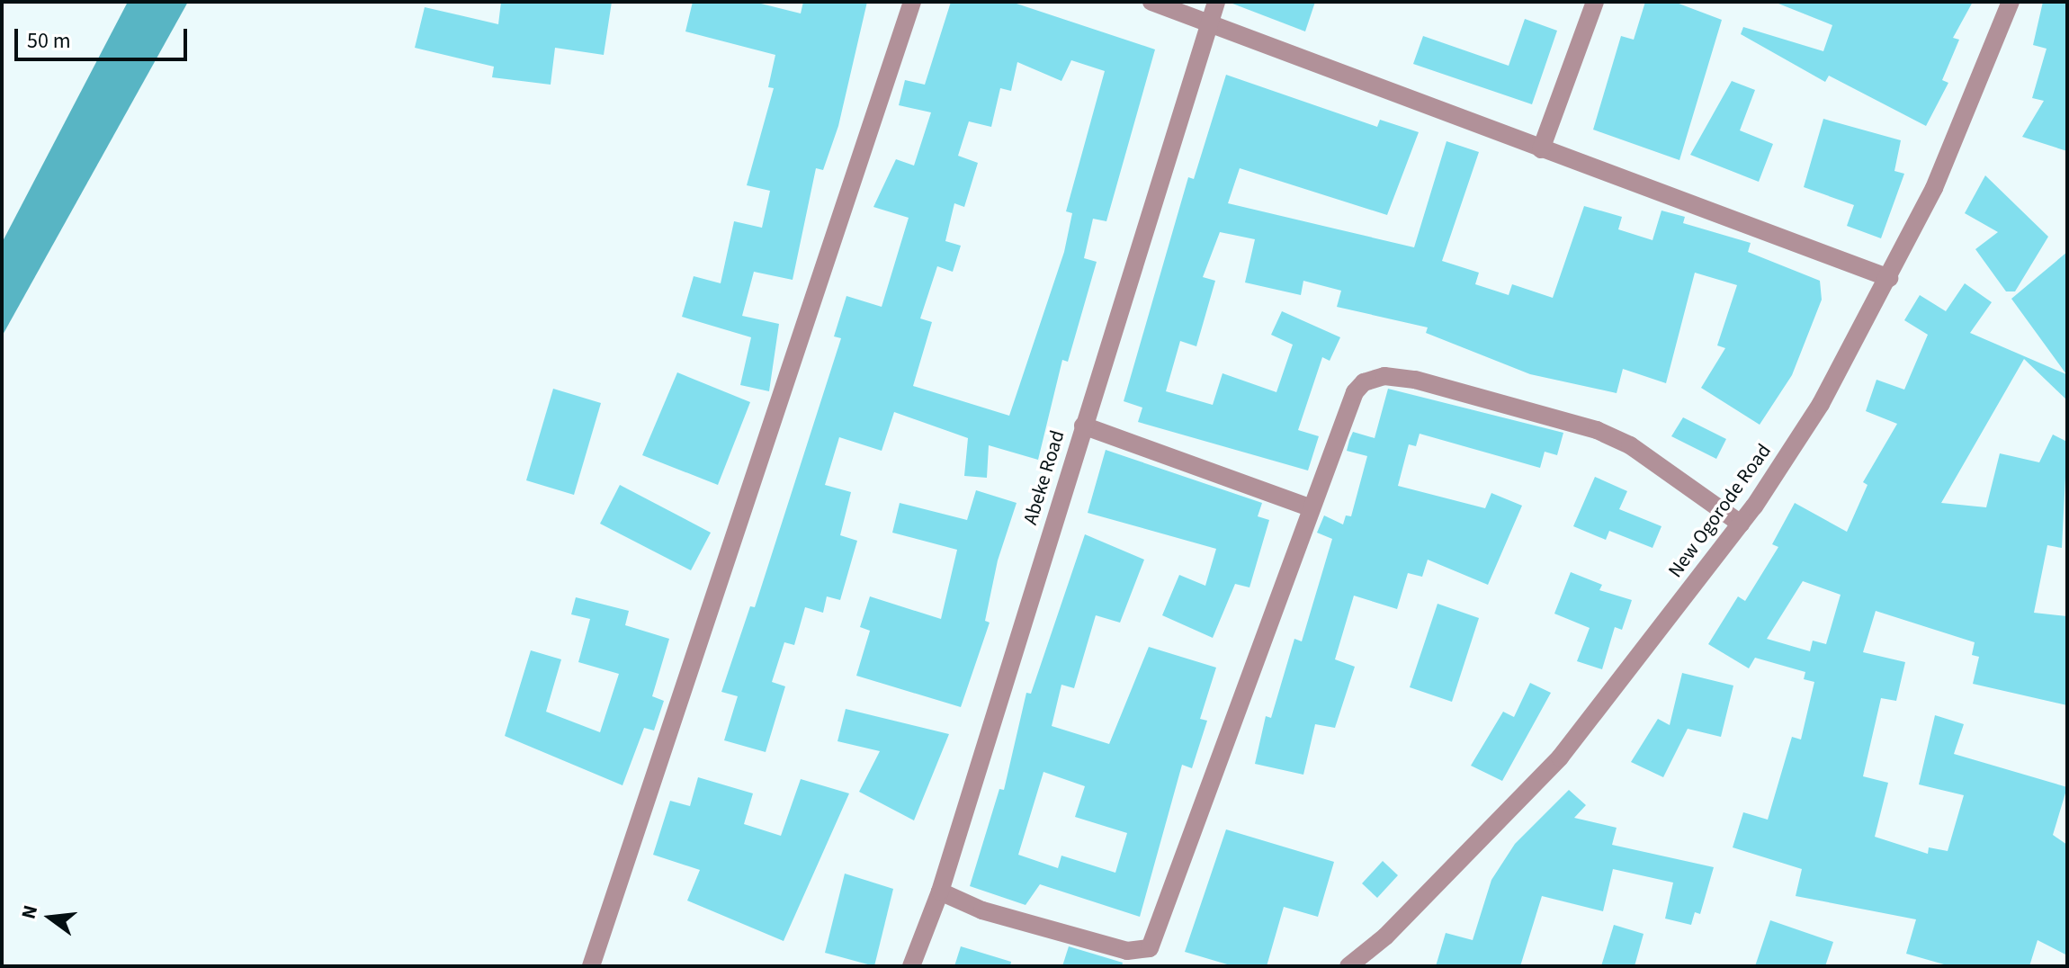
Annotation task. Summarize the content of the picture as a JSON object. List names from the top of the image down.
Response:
{
  "streets": {
    "street": ["Abeke Road", "New Ogorode Road"]
  },
  "scale_bar": "50 m",
  "north": "left"
}
